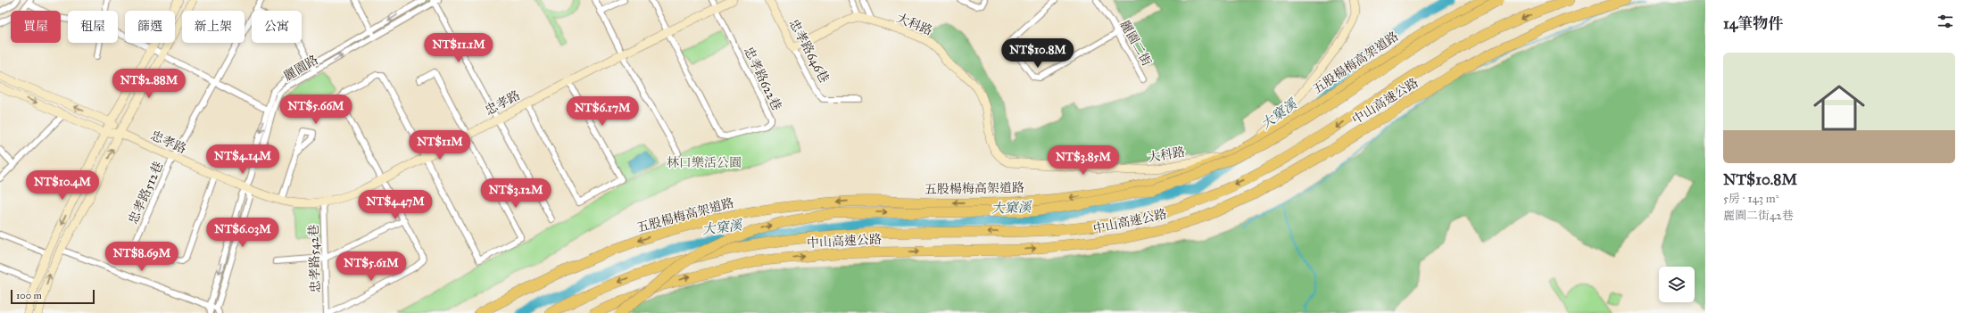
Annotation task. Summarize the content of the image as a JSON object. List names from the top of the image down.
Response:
{
  "streets": {
    "highway": ["五股楊梅高架道路", "中山高速公路"],
    "street": [
      "大科路",
      "麗園二街",
      "忠孝路646巷",
      "麗園路",
      "忠孝路622巷",
      "忠孝路",
      "忠孝路512巷",
      "忠孝路542巷"
    ]
  },
  "crossings": [
    ["麗園路", "忠孝路"],
    ["忠孝路622巷", "忠孝路"],
    ["忠孝路", "忠孝路512巷"],
    ["忠孝路", "忠孝路542巷"]
  ],
  "water": ["大窠溪"],
  "parks": ["林口樂活公園"],
  "scale_bar": "100 m",
  "page": {
    "heading": "14筆物件",
    "chip": [
      "買屋",
      "租屋",
      "篩選",
      "新上架",
      "公寓"
    ],
    "price": [
      "NT$11.1M",
      "NT$10.8M",
      "NT$2.88M",
      "NT$5.66M",
      "NT$6.17M",
      "NT$11M",
      "NT$4.14M",
      "NT$3.85M",
      "NT$10.4M",
      "NT$3.12M",
      "NT$4.47M",
      "NT$6.03M",
      "NT$8.69M",
      "NT$5.61M"
    ],
    "list": [
      {
        "name": "NT$10.8M",
        "note": "5房 · 143 m² · 麗園二街42巷"
      }
    ],
    "scale": "100 m"
  }
}
